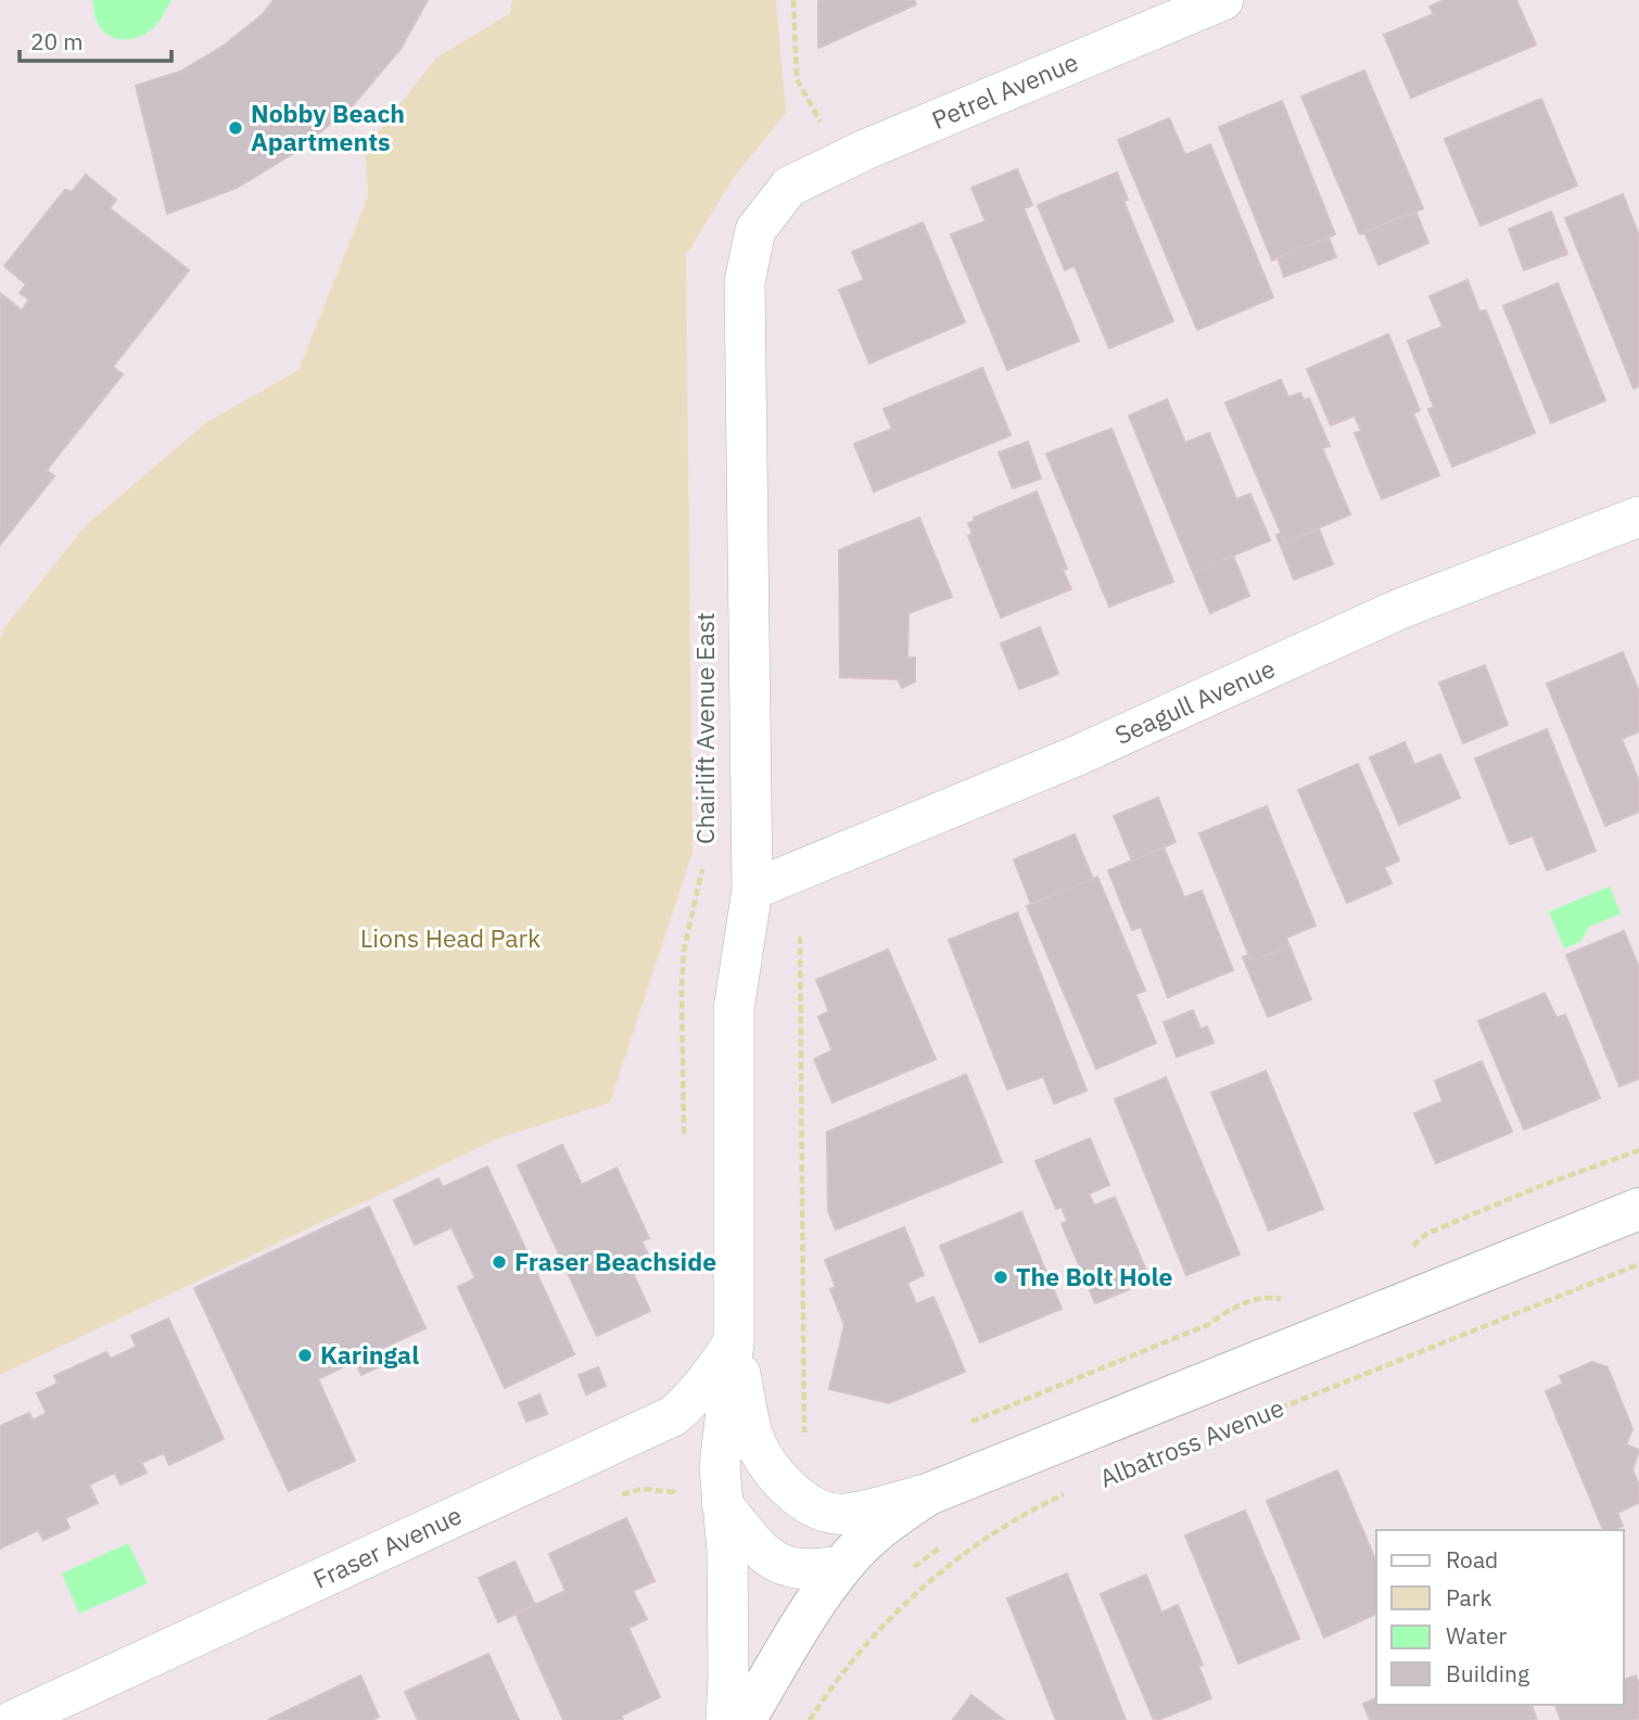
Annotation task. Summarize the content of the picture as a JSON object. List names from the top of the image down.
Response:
{
  "streets": {
    "street": [
      "Petrel Avenue",
      "Seagull Avenue",
      "Chairlift Avenue East",
      "Albatross Avenue",
      "Fraser Avenue"
    ]
  },
  "crossings": [
    ["Petrel Avenue", "Chairlift Avenue East"],
    ["Seagull Avenue", "Chairlift Avenue East"],
    ["Chairlift Avenue East", "Albatross Avenue"],
    ["Chairlift Avenue East", "Fraser Avenue"]
  ],
  "parks": ["Lions Head Park"],
  "places": [
    "Nobby Beach Apartments",
    "Fraser Beachside",
    "The Bolt Hole",
    "Karingal"
  ],
  "legend": [
    "Road",
    "Park",
    "Water",
    "Building"
  ],
  "scale_bar": "20 m"
}
